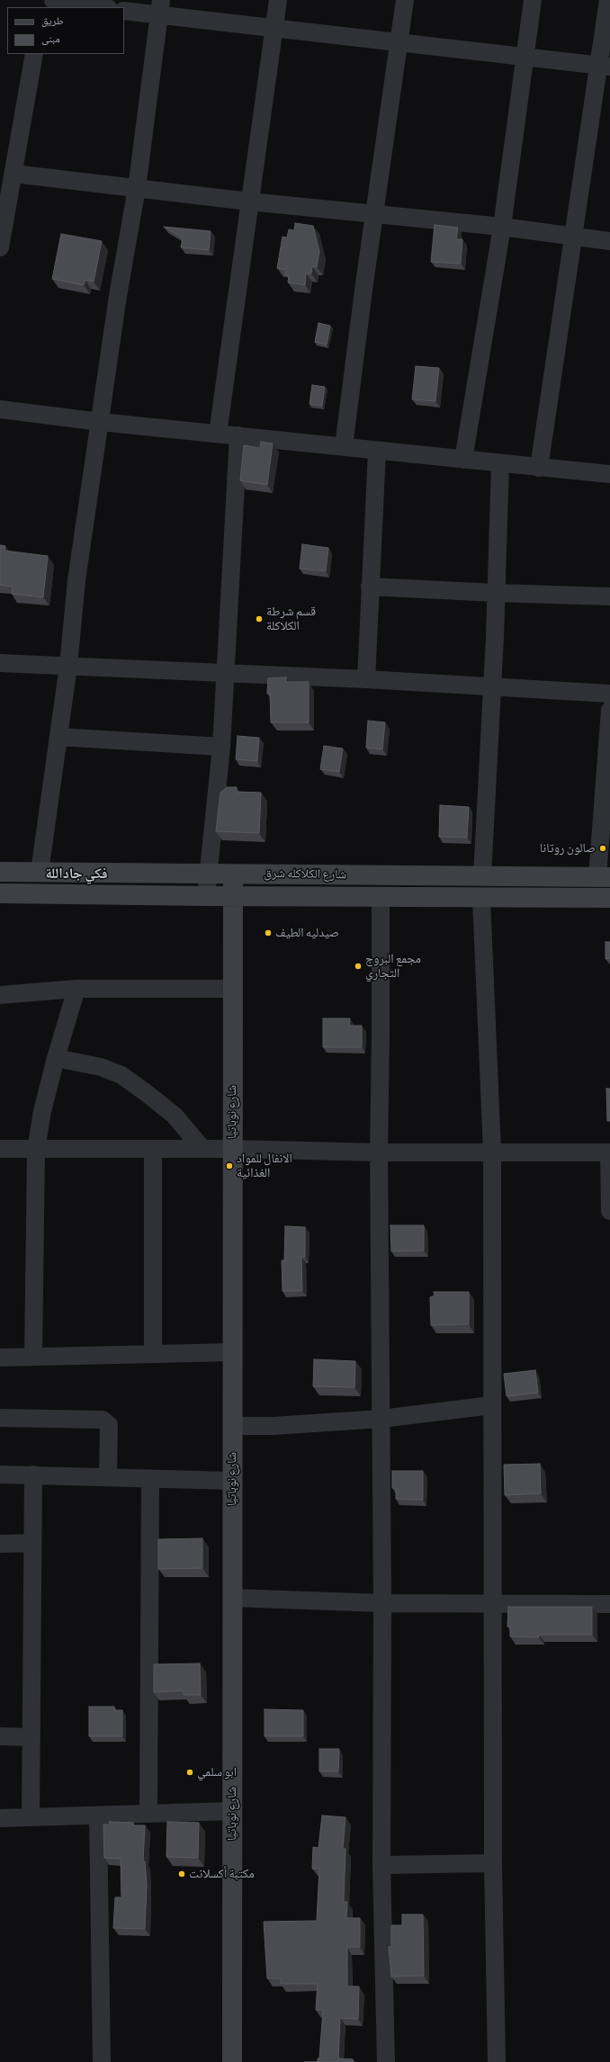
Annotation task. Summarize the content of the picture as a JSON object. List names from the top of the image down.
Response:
{
  "streets": {
    "street": ["شارع الكلاكله شرق", "شارع نوباتيا"]
  },
  "crossings": [
    ["شارع الكلاكله شرق", "شارع نوباتيا"]
  ],
  "districts": ["فكي جاداللة"],
  "places": [
    "قسم شرطة الكلاكلة",
    "صالون روتانا",
    "صيدليه الطيف",
    "مجمع البروج التجاري",
    "الانفال للمواد الغذائية",
    "ابو سلمي",
    "مكتبة أكسلانت"
  ],
  "legend": ["طريق", "مبنى"]
}
